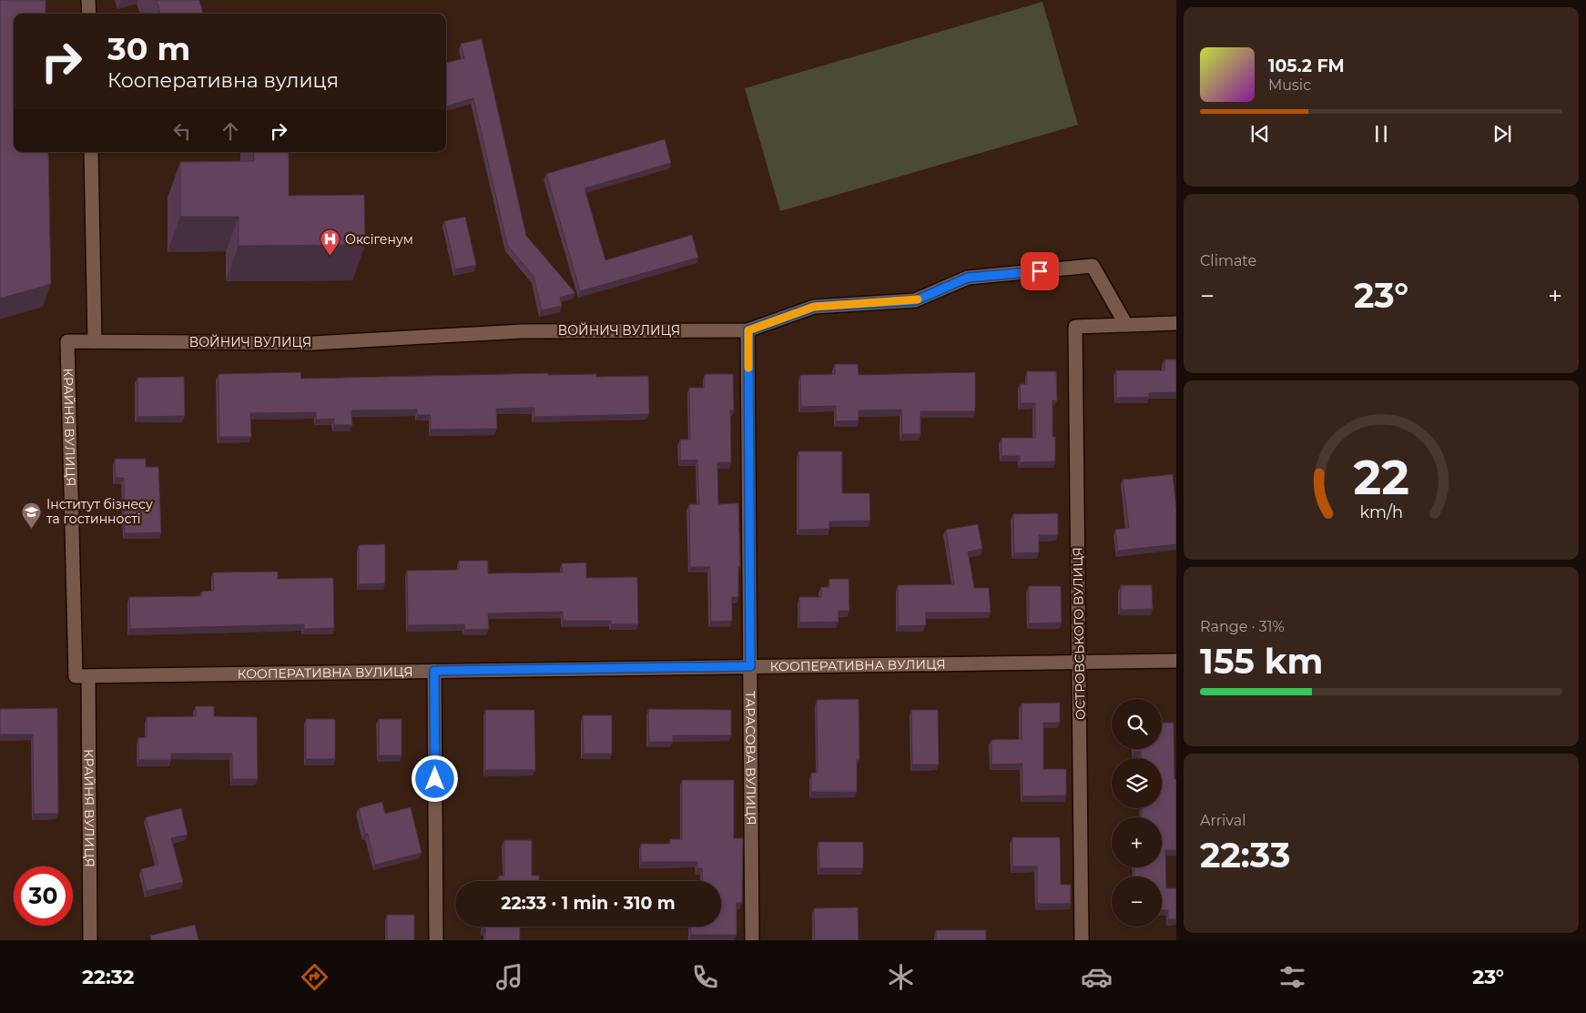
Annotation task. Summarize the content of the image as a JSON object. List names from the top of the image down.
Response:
{
  "streets": {
    "street": [
      "ВОЙНИЧ ВУЛИЦЯ",
      "КРАЙНЯ ВУЛИЦЯ",
      "ОСТРОВСЬКОГО ВУЛИЦЯ",
      "КООПЕРАТИВНА ВУЛИЦЯ",
      "ТАРАСОВА ВУЛИЦЯ"
    ]
  },
  "crossings": [
    ["ВОЙНИЧ ВУЛИЦЯ", "КРАЙНЯ ВУЛИЦЯ"],
    ["ВОЙНИЧ ВУЛИЦЯ", "ОСТРОВСЬКОГО ВУЛИЦЯ"],
    ["ВОЙНИЧ ВУЛИЦЯ", "ТАРАСОВА ВУЛИЦЯ"],
    ["КРАЙНЯ ВУЛИЦЯ", "КООПЕРАТИВНА ВУЛИЦЯ"],
    ["ОСТРОВСЬКОГО ВУЛИЦЯ", "КООПЕРАТИВНА ВУЛИЦЯ"],
    ["КООПЕРАТИВНА ВУЛИЦЯ", "ТАРАСОВА ВУЛИЦЯ"]
  ],
  "places": {
    "hospital": ["Оксігенум"],
    "school or university": ["Інститут бізнесу та гостинності"]
  },
  "page": {
    "turn": ["30 m", "Кооперативна вулиця"],
    "song": ["105.2 FM", "Music"],
    "tile": [
      "Climate",
      ["Range · 31%", "155 km"],
      ["Arrival", "22:33"]
    ],
    "heat": ["−", "23°", "+"],
    "map_buttons": ["+", "−"],
    "limit": "30",
    "trip": "22:33 · 1 min · 310 m",
    "tabs": ["22:32", "23°"],
    "gauge": ["22", "km/h"]
  }
}
